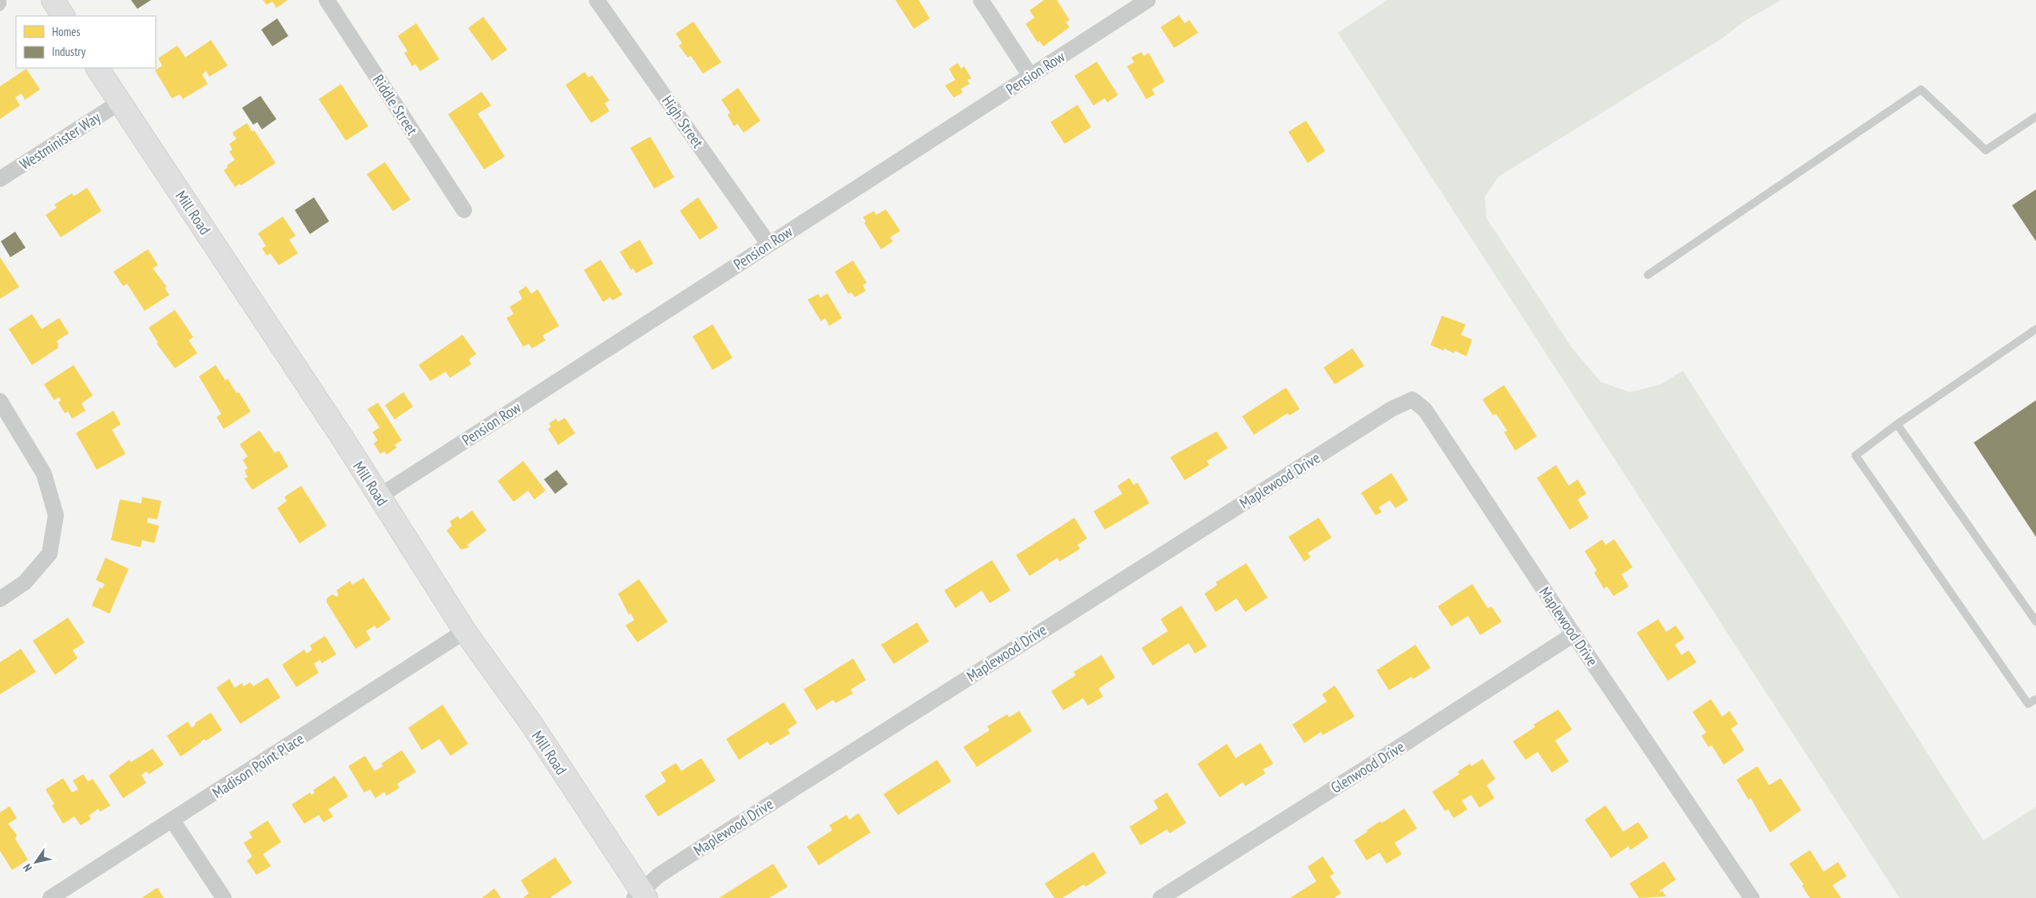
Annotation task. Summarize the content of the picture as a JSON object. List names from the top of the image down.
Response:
{
  "streets": {
    "street": [
      "Pension Row",
      "Riddle Street",
      "High Street",
      "Westminister Way",
      "Mill Road",
      "Maplewood Drive",
      "Madison Point Place",
      "Glenwood Drive"
    ]
  },
  "crossings": [
    ["Pension Row", "High Street"],
    ["Pension Row", "Mill Road"],
    ["Westminister Way", "Mill Road"],
    ["Mill Road", "Maplewood Drive"],
    ["Mill Road", "Madison Point Place"],
    ["Maplewood Drive", "Glenwood Drive"]
  ],
  "legend": ["Homes", "Industry"],
  "north": "bottom left"
}
